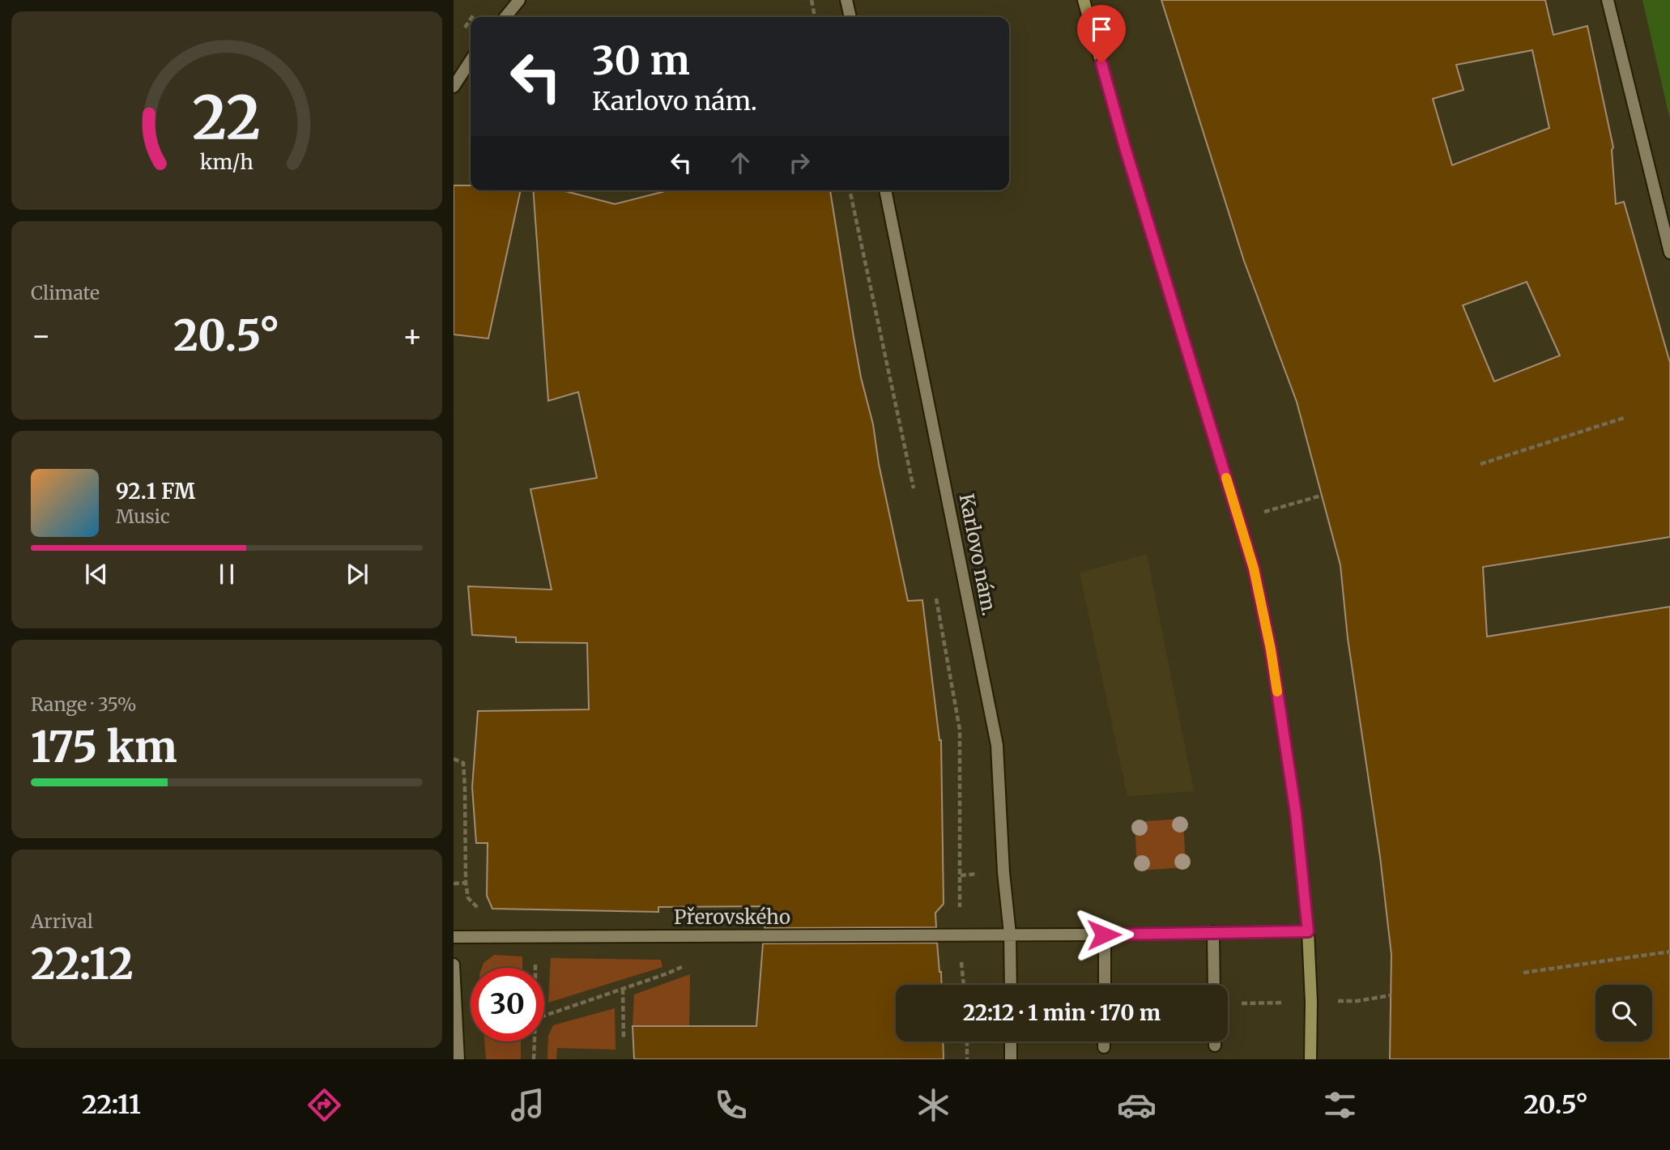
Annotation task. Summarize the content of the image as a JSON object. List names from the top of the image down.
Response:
{
  "streets": {
    "street": ["Karlovo nám.", "Přerovského"]
  },
  "crossings": [
    ["Karlovo nám.", "Přerovského"]
  ],
  "page": {
    "turn": ["30 m", "Karlovo nám."],
    "tile": [
      "Climate",
      ["Range · 35%", "175 km"],
      ["Arrival", "22:12"]
    ],
    "heat": ["−", "20.5°", "+"],
    "song": ["92.1 FM", "Music"],
    "limit": "30",
    "trip": "22:12 · 1 min · 170 m",
    "tabs": ["22:11", "20.5°"],
    "gauge": ["22", "km/h"]
  }
}
